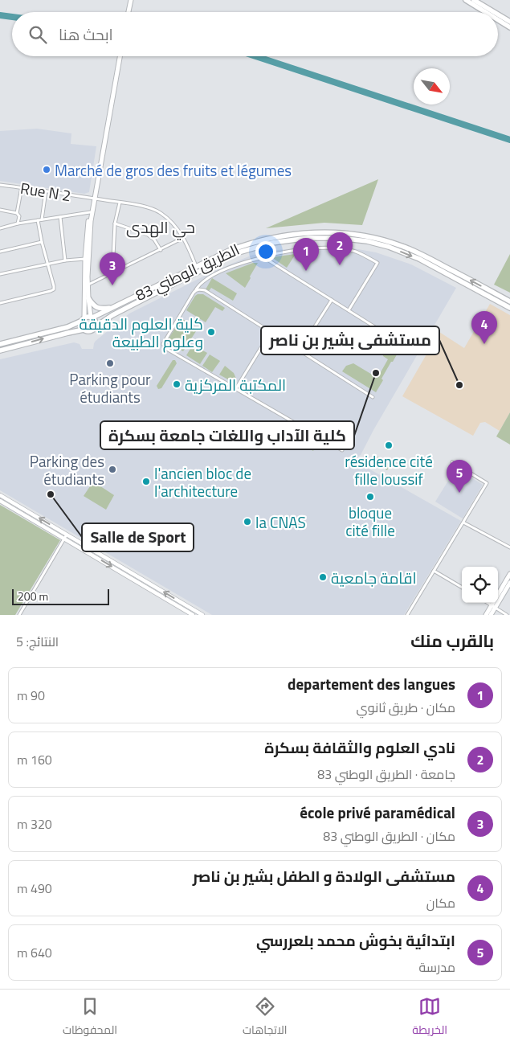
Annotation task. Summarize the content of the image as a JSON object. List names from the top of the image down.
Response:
{
  "streets": {
    "highway": ["الطريق الوطني 83"],
    "street": ["Rue N 2"]
  },
  "crossings": [
    ["Rue N 2", "الطريق الوطني 83"]
  ],
  "districts": ["حي الهدى"],
  "places": [
    "Marché de gros des fruits et légumes",
    "كلية العلوم الدقيقة وعلوم الطبيعة",
    "Parking pour étudiants",
    "كلية الآداب واللغات جامعة بسكرة",
    "المكتبة المركزية",
    "مستشفى بشير بن ناصر",
    "résidence cité fille loussif",
    "Parking des étudiants",
    "l'ancien bloc de l'architecture",
    "Salle de Sport",
    "bloque cité fille",
    "la CNAS",
    "اقامة جامعية"
  ],
  "scale_bar": "200 m",
  "north": "bottom right",
  "page": {
    "search": "ابحث هنا",
    "pins": [
      "2",
      "1",
      "3",
      "4",
      "5"
    ],
    "scale": "200 m",
    "heading": ["بالقرب منك", "النتائج: 5"],
    "list": [
      {
        "mark": "1",
        "name": "departement des langues",
        "note": "مكان · طريق ثانوي",
        "value": "90 m"
      },
      {
        "mark": "2",
        "name": "نادي العلوم والثقافة بسكرة",
        "note": "جامعة · الطريق الوطني 83",
        "value": "160 m"
      },
      {
        "mark": "3",
        "name": "école privé paramédical",
        "note": "مكان · الطريق الوطني 83",
        "value": "320 m"
      },
      {
        "mark": "4",
        "name": "مستشفى الولادة و الطفل بشير بن ناصر",
        "note": "مكان",
        "value": "490 m"
      },
      {
        "mark": "5",
        "name": "ابتدائية بخوش محمد بلعررسي",
        "note": "مدرسة",
        "value": "640 m"
      }
    ],
    "nav": ["الخريطة", "الاتجاهات", "المحفوظات"]
  }
}
